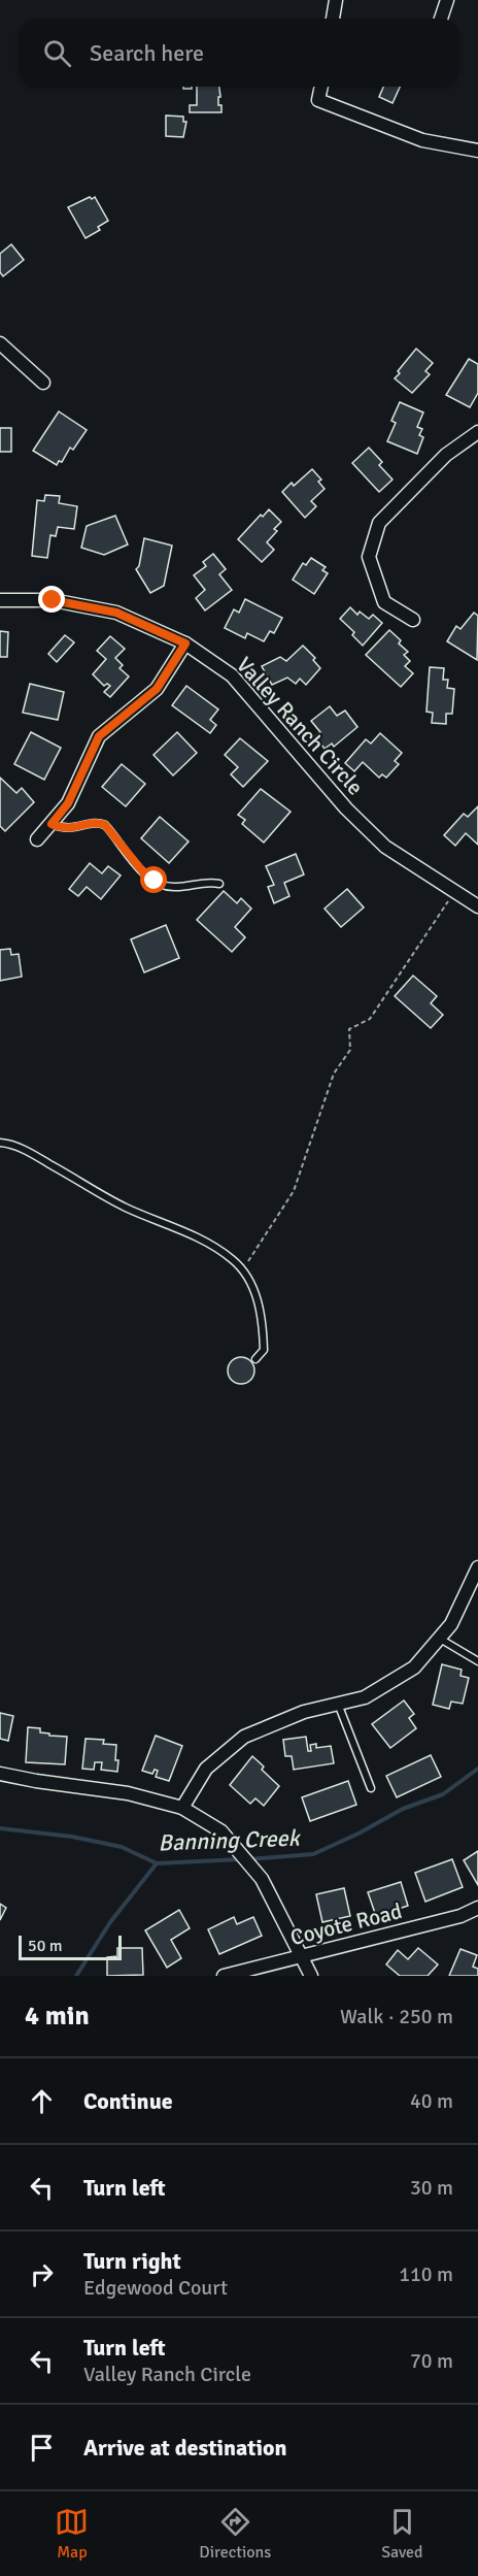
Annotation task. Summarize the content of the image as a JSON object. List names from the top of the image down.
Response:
{
  "streets": {
    "street": ["Valley Ranch Circle", "Coyote Road"]
  },
  "water": ["Banning Creek"],
  "scale_bar": "50 m",
  "page": {
    "search": "Search here",
    "scale": "50 m",
    "heading": ["4 min", "Walk · 250 m"],
    "list": [
      ["Continue", "40 m"],
      ["Turn left", "30 m"],
      ["Turn right", "Edgewood Court", "110 m"],
      ["Turn left", "Valley Ranch Circle", "70 m"],
      "Arrive at destination"
    ],
    "nav": ["Map", "Directions", "Saved"]
  }
}
